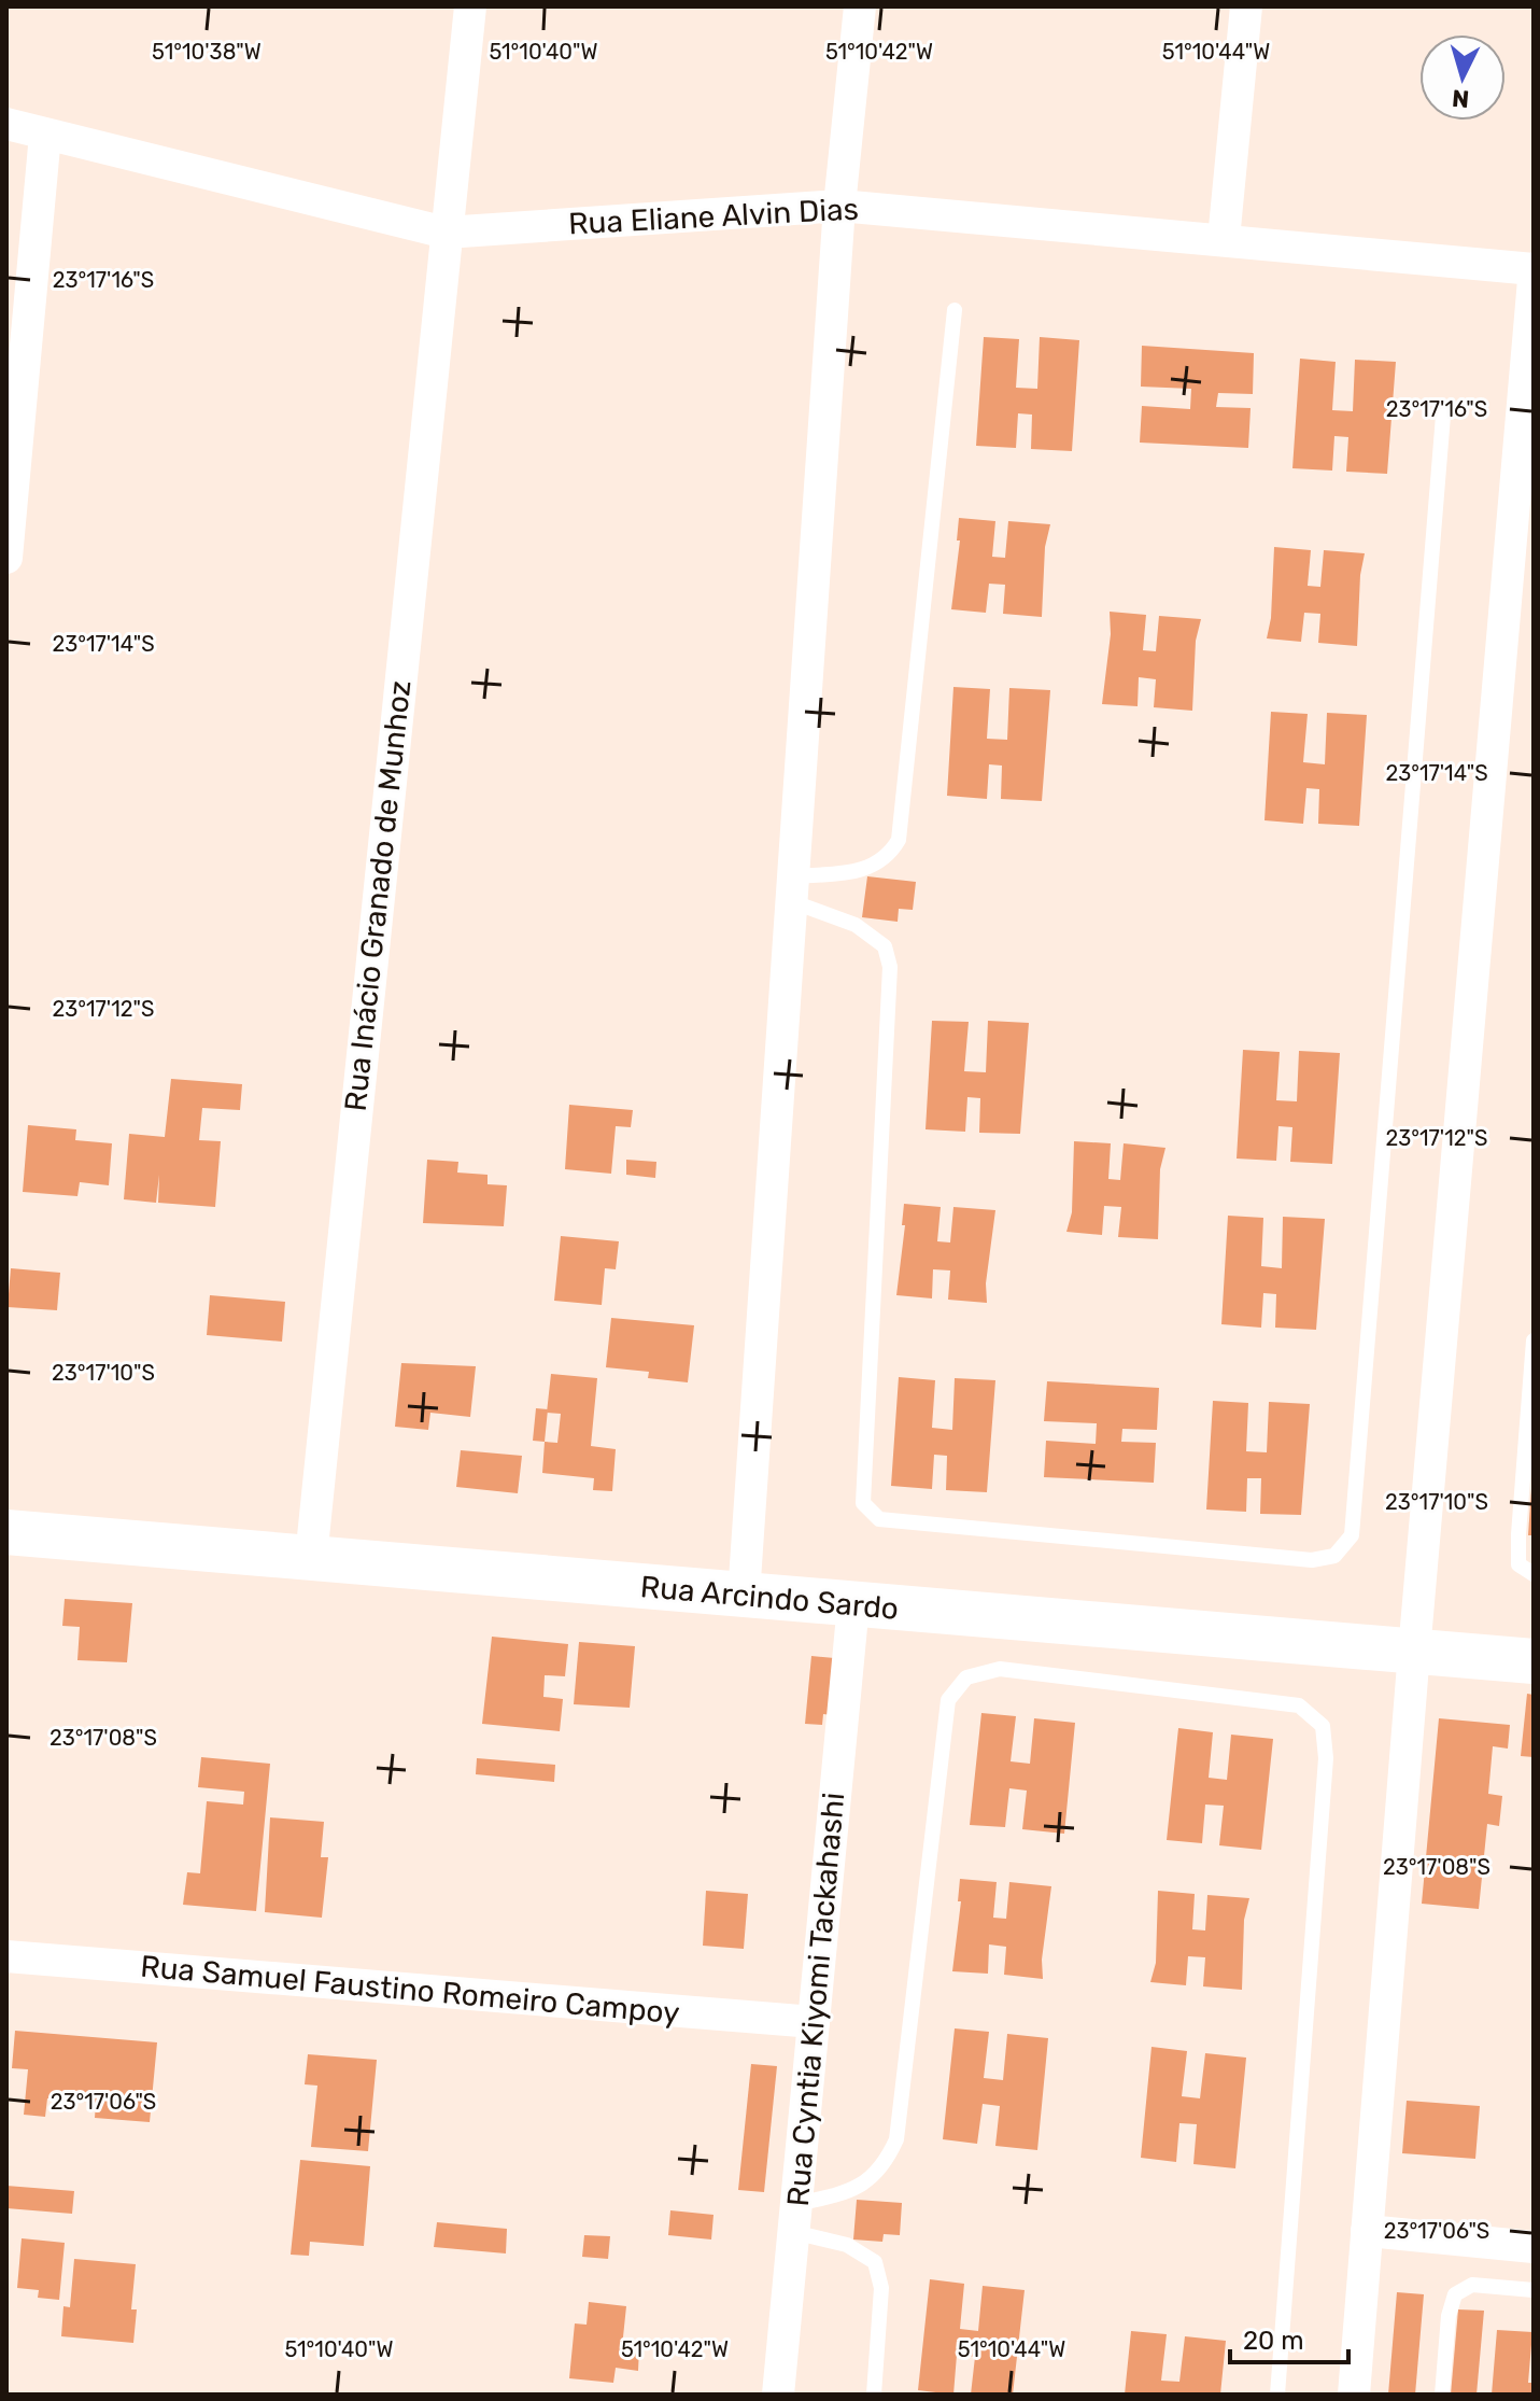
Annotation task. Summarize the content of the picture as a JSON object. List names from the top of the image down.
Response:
{
  "streets": {
    "street": [
      "Rua Eliane Alvin Dias",
      "Rua Inácio Granado de Munhoz",
      "Rua Arcindo Sardo",
      "Rua Samuel Faustino Romeiro Campoy",
      "Rua Cyntia Kiyomi Tackahashi"
    ]
  },
  "crossings": [
    ["Rua Eliane Alvin Dias", "Rua Inácio Granado de Munhoz"],
    ["Rua Inácio Granado de Munhoz", "Rua Arcindo Sardo"],
    ["Rua Arcindo Sardo", "Rua Cyntia Kiyomi Tackahashi"],
    ["Rua Samuel Faustino Romeiro Campoy", "Rua Cyntia Kiyomi Tackahashi"]
  ],
  "scale_bar": "20 m",
  "north": "bottom",
  "coordinates": [
    "51°10'40\"W",
    "51°10'42\"W",
    "51°10'44\"W",
    "51°10'38\"W",
    "23°17'16\"S",
    "23°17'14\"S",
    "23°17'12\"S",
    "23°17'10\"S",
    "23°17'08\"S",
    "23°17'06\"S"
  ]
}
